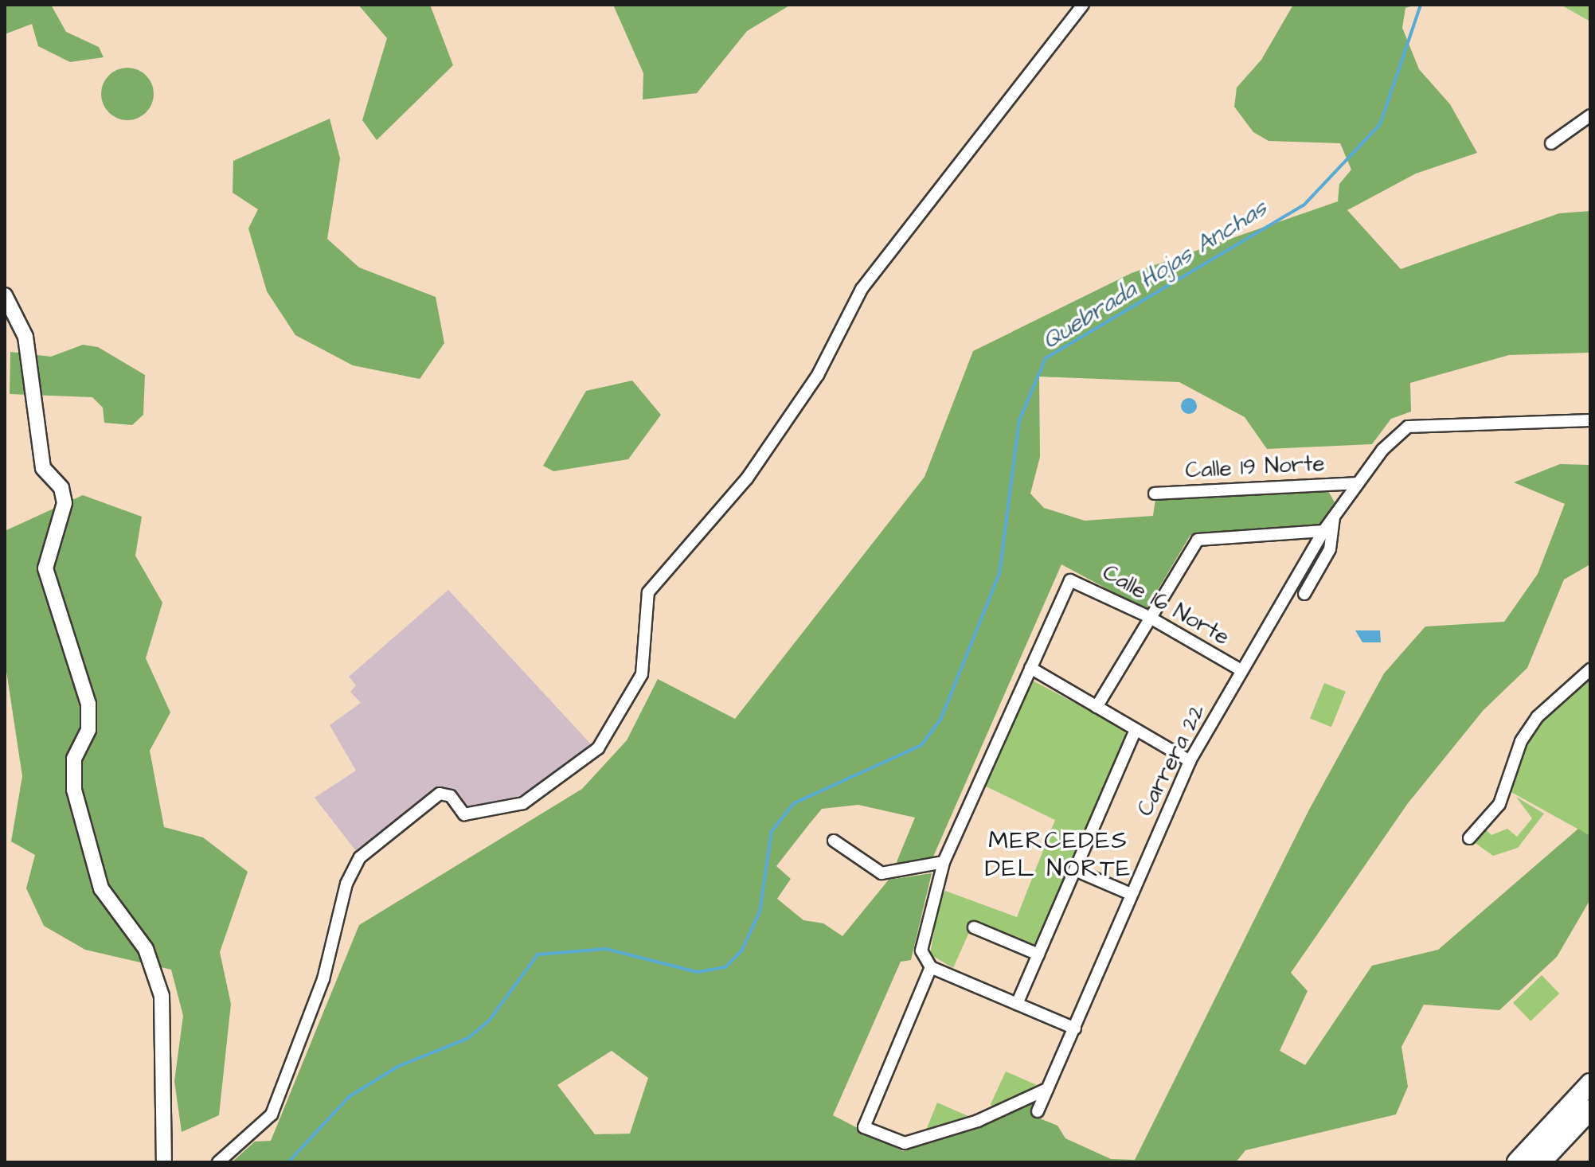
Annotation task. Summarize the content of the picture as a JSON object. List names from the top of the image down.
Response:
{
  "streets": {
    "street": ["Calle 19 Norte", "Calle 16 Norte", "Carrera 22"]
  },
  "crossings": [
    ["Calle 19 Norte", "Carrera 22"],
    ["Calle 16 Norte", "Carrera 22"]
  ],
  "districts": ["MERCEDES DEL NORTE"],
  "water": ["Quebrada Hojas Anchas"]
}
